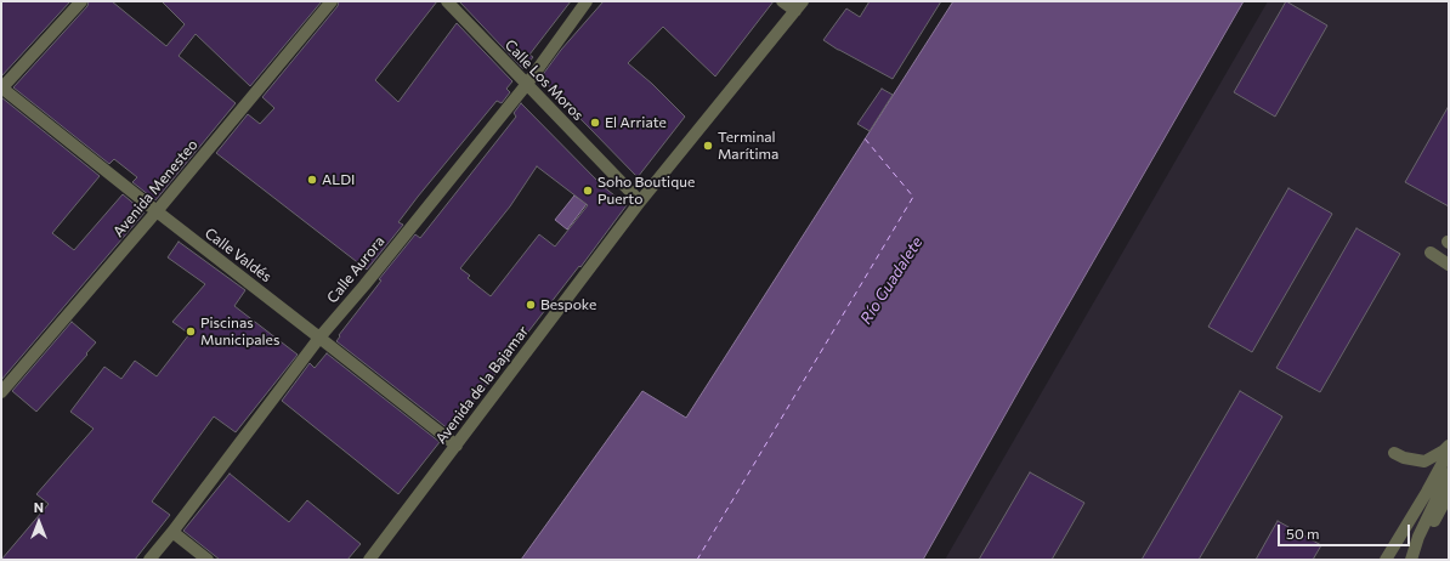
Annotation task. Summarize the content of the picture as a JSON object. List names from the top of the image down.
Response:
{
  "streets": {
    "street": [
      "Calle Los Moros",
      "Avenida Menesteo",
      "Calle Valdés",
      "Calle Aurora",
      "Avenida de la Bajamar"
    ]
  },
  "crossings": [
    ["Calle Los Moros", "Calle Aurora"],
    ["Calle Los Moros", "Avenida de la Bajamar"],
    ["Avenida Menesteo", "Calle Valdés"],
    ["Calle Valdés", "Calle Aurora"],
    ["Calle Valdés", "Avenida de la Bajamar"]
  ],
  "water": ["Río Guadalete"],
  "places": [
    "El Arriate",
    "Terminal Marítima",
    "ALDI",
    "Soho Boutique Puerto",
    "Bespoke",
    "Piscinas Municipales"
  ],
  "scale_bar": "50 m",
  "north": "top"
}
